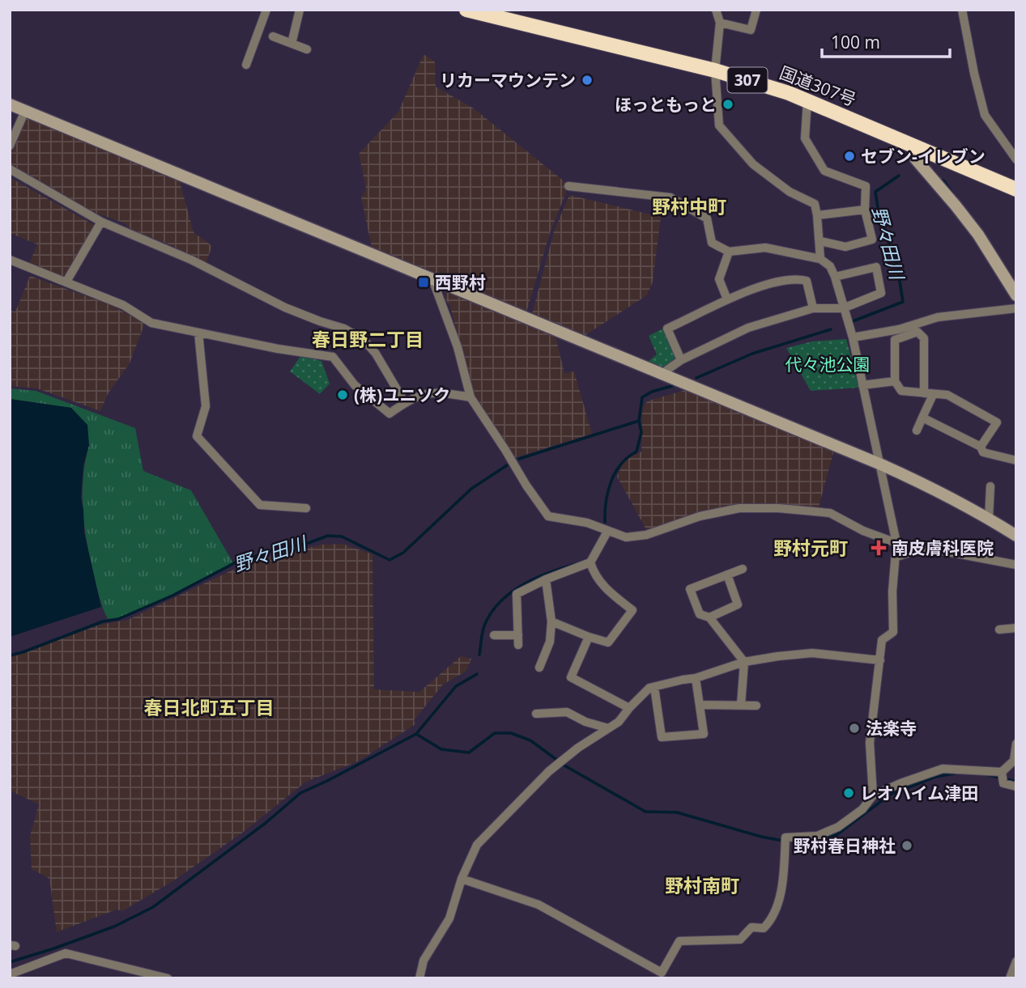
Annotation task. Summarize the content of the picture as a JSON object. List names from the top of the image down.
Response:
{
  "streets": {
    "highway": ["307", "国道307号"]
  },
  "districts": [
    "野村中町",
    "春日野二丁目",
    "野村元町",
    "春日北町五丁目",
    "野村南町"
  ],
  "water": ["野々田川"],
  "parks": ["代々池公園"],
  "places": {
    "other": [
      "リカーマウンテン",
      "ほっともっと",
      "セブン-イレブン",
      "(株)ユニソク",
      "法楽寺",
      "レオハイム津田",
      "野村春日神社"
    ],
    "transit": ["西野村"],
    "health": ["南皮膚科医院"]
  },
  "scale_bar": "100 m"
}
